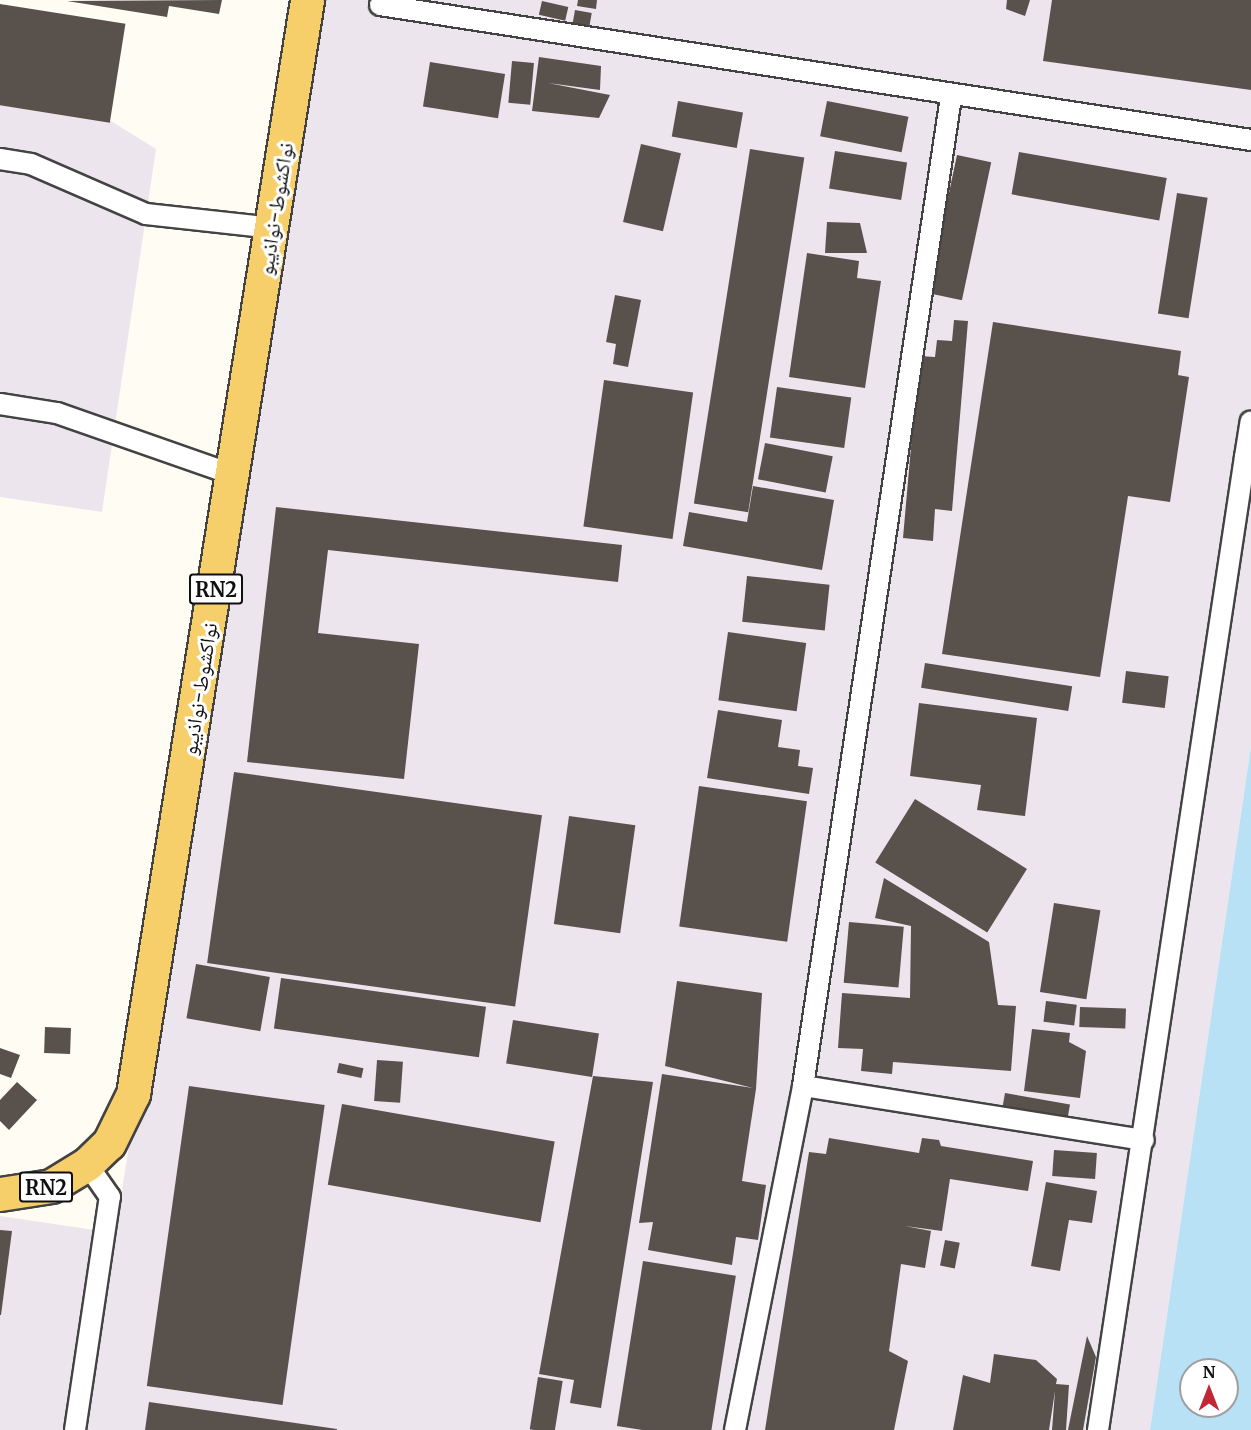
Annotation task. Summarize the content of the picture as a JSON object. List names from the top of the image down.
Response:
{
  "streets": {
    "main road": ["نواكشوط-نواذيبو", "RN2"]
  },
  "north": "top"
}
